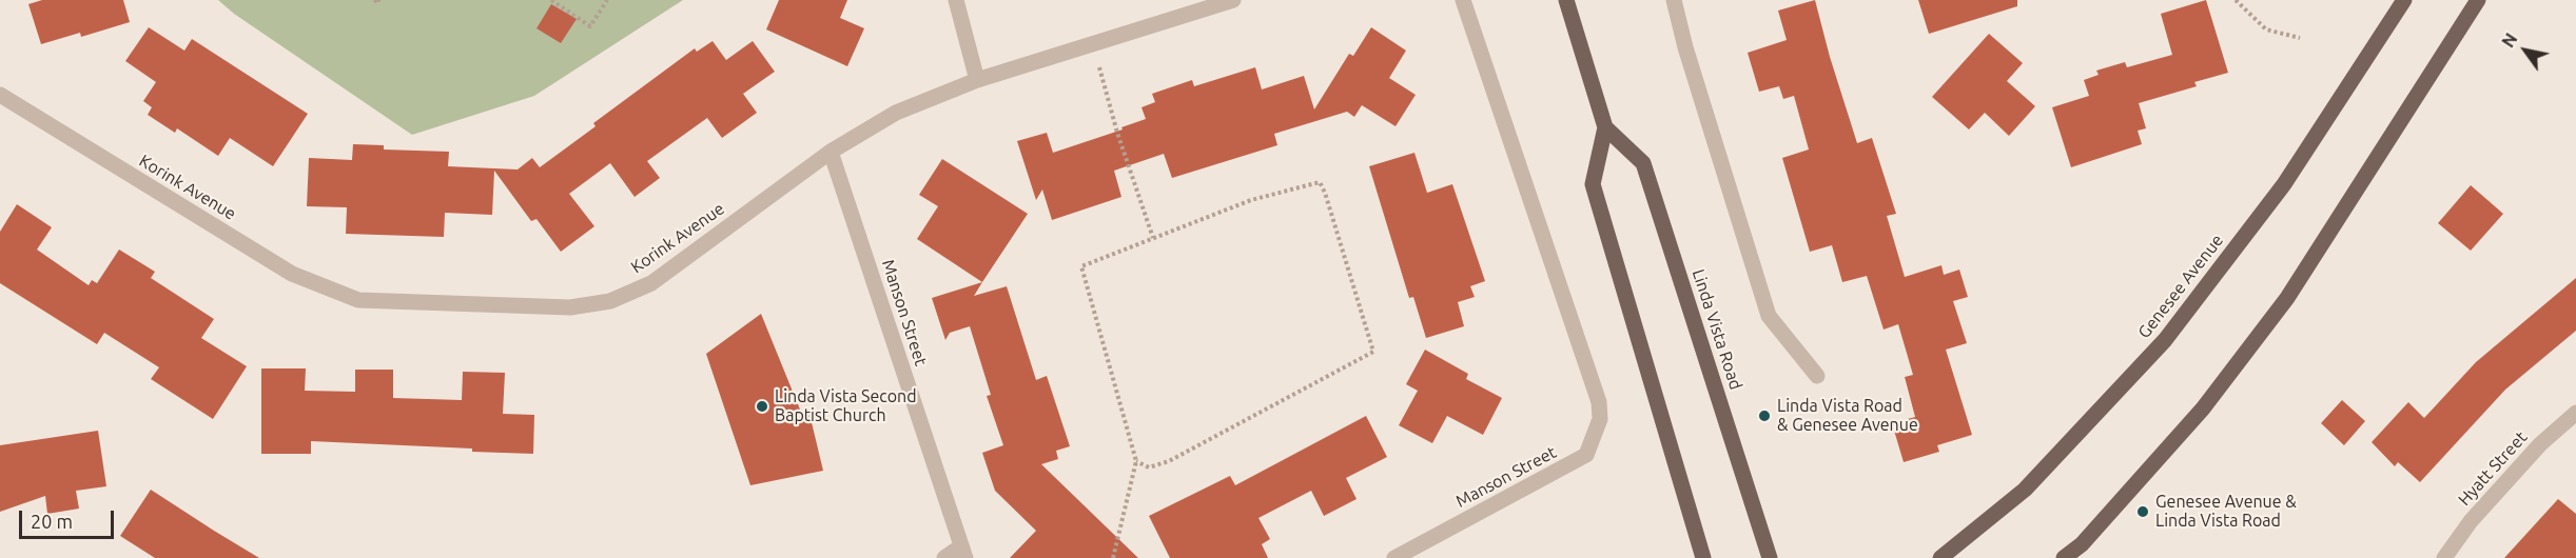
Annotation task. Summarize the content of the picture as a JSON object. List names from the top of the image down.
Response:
{
  "streets": {
    "main road": ["Genesee Avenue", "Linda Vista Road"],
    "street": ["Korink Avenue", "Manson Street", "Hyatt Street"]
  },
  "crossings": [
    ["Korink Avenue", "Manson Street"]
  ],
  "places": ["Linda Vista Second Baptist Church", "Linda Vista Road & Genesee Avenue", "Genesee Avenue & Linda Vista Road"],
  "scale_bar": "20 m",
  "north": "top left"
}
